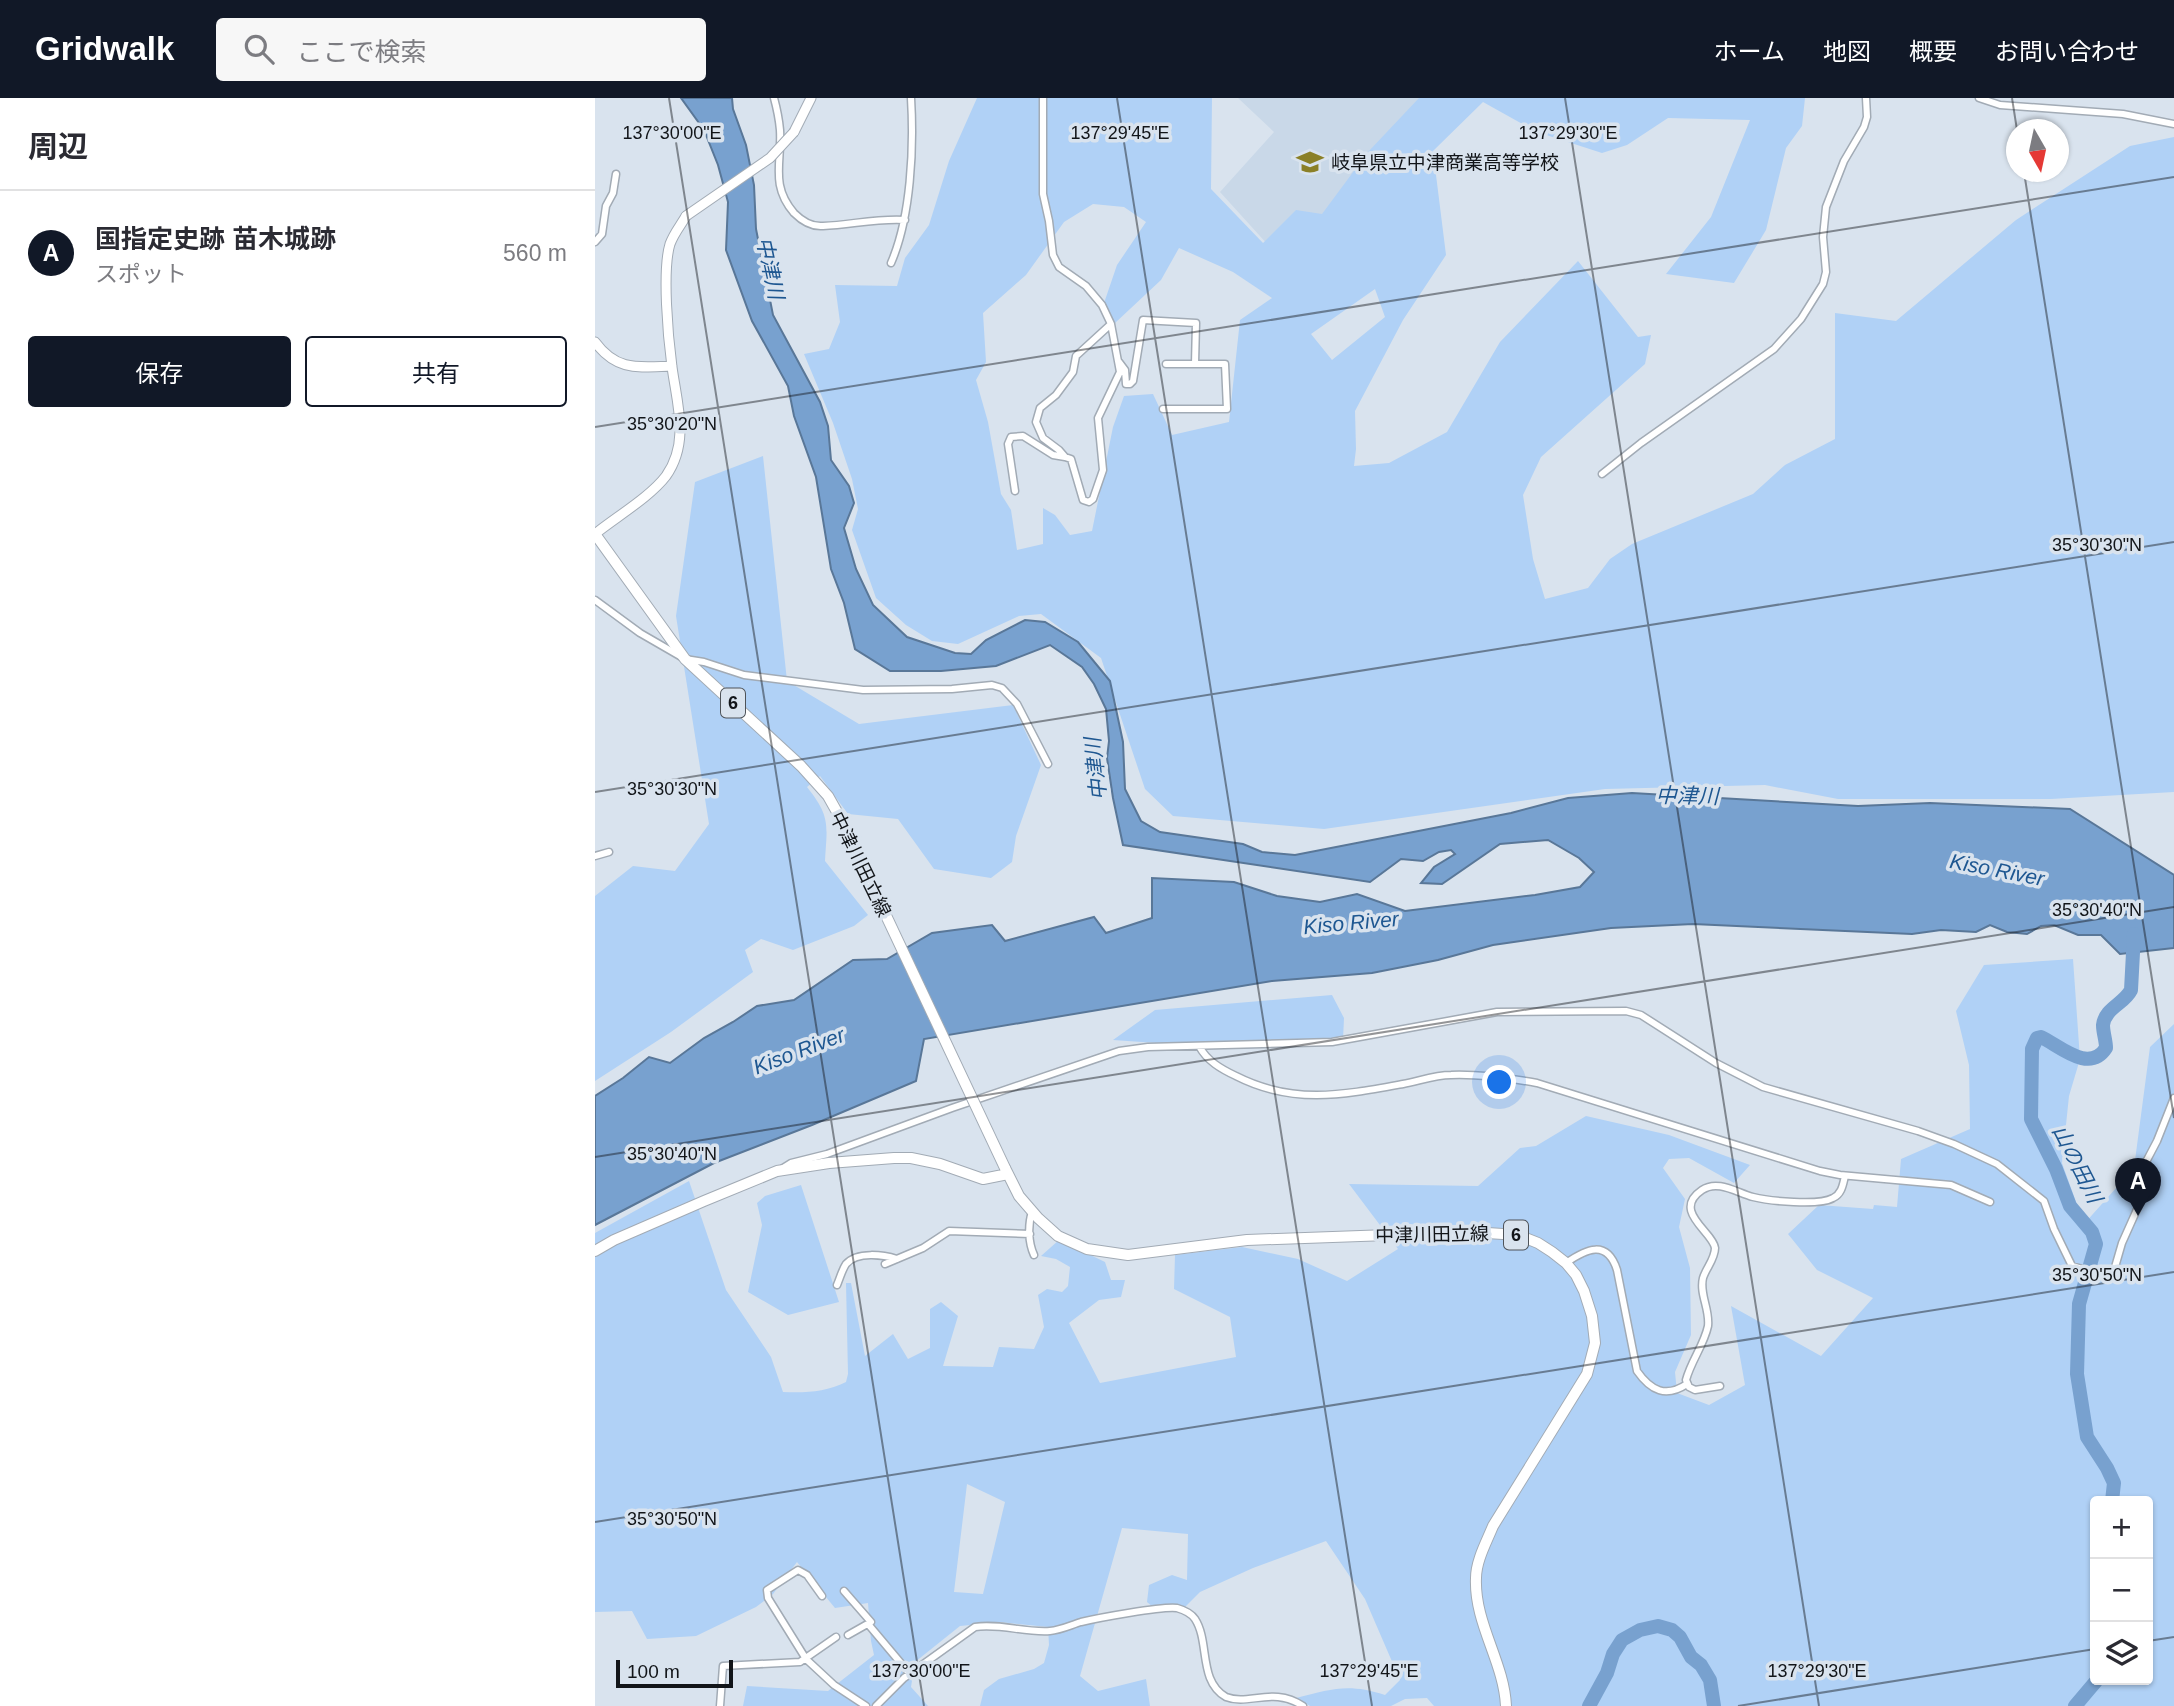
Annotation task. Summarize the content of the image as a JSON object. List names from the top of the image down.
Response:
{
  "streets": {
    "main road": ["6", "中津川田立線"]
  },
  "water": ["中津川", "Kiso River", "山の田川"],
  "places": {
    "school or university": ["岐阜県立中津商業高等学校"]
  },
  "scale_bar": "100 m",
  "north": "bottom",
  "page": {
    "header": "Gridwalk",
    "search": "ここで検索",
    "nav": [
      "ホーム",
      "地図",
      "概要",
      "お問い合わせ"
    ],
    "heading": "周辺",
    "list": [
      {
        "mark": "A",
        "name": "国指定史跡 苗木城跡",
        "note": "スポット",
        "value": "560 m"
      }
    ],
    "buttons": ["保存", "共有"],
    "pins": "A",
    "map_buttons": ["+", "−"],
    "scale": "100 m"
  },
  "coordinates": [
    "137°30'00\"E",
    "137°29'45\"E",
    "137°29'30\"E",
    "35°30'20\"N",
    "35°30'30\"N",
    "35°30'40\"N",
    "35°30'50\"N"
  ]
}
